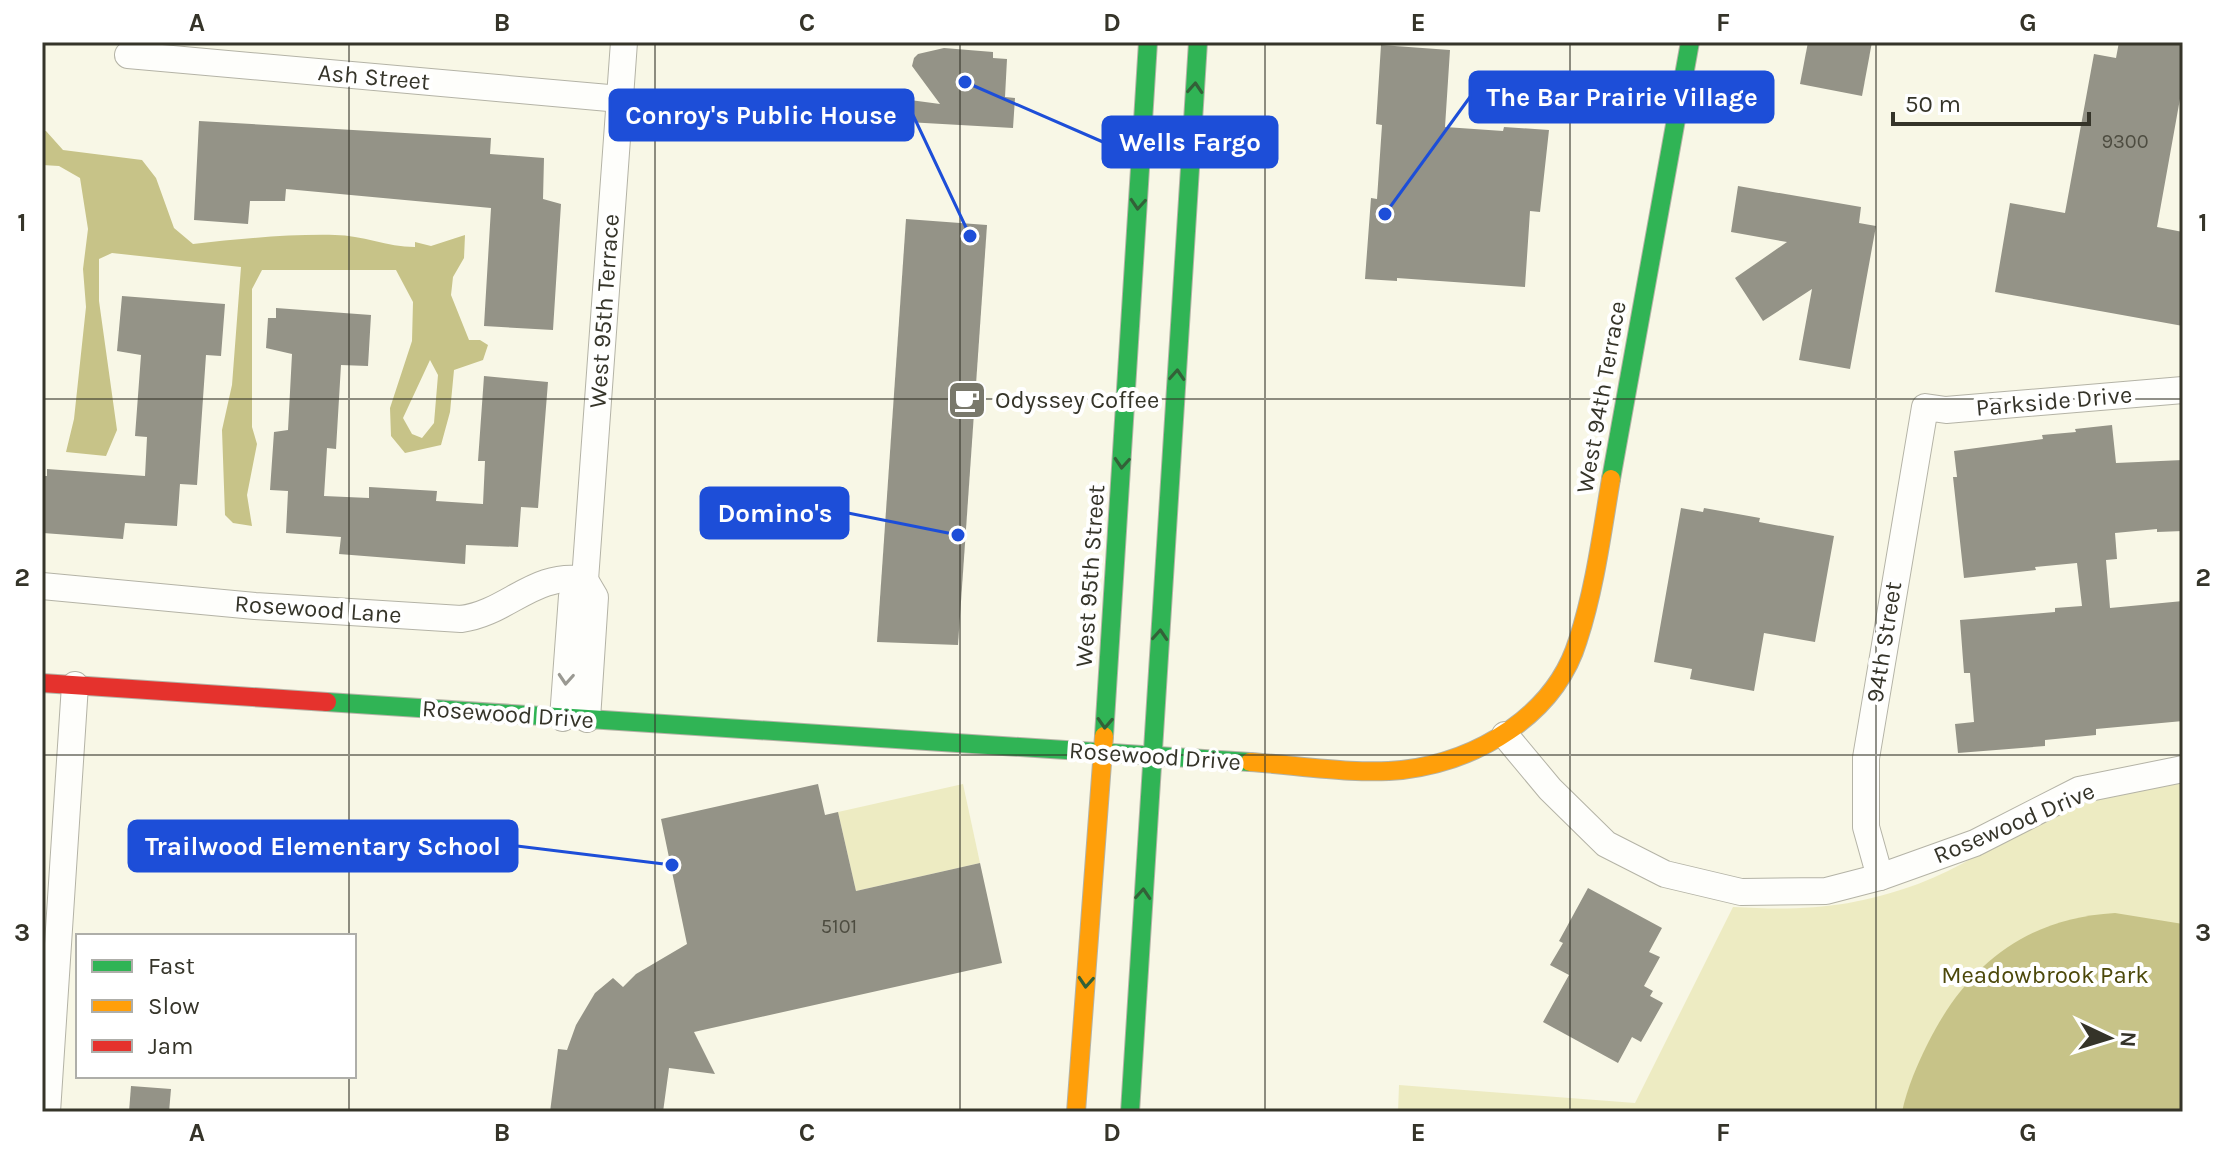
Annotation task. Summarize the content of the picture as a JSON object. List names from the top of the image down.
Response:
{
  "streets": {
    "street": [
      "Ash Street",
      "West 95th Terrace",
      "West 94th Terrace",
      "Parkside Drive",
      "West 95th Street",
      "Rosewood Lane",
      "94th Street",
      "Rosewood Drive"
    ]
  },
  "crossings": [
    ["Ash Street", "West 95th Terrace"],
    ["West 95th Terrace", "Rosewood Lane"],
    ["West 95th Terrace", "Rosewood Drive"],
    ["West 94th Terrace", "Rosewood Drive"],
    ["Parkside Drive", "94th Street"],
    ["West 95th Street", "Rosewood Drive"],
    ["94th Street", "Rosewood Drive"]
  ],
  "parks": ["Meadowbrook Park"],
  "places": {
    "other": [
      "Wells Fargo",
      "The Bar Prairie Village",
      "Conroy's Public House",
      "Domino's",
      "Trailwood Elementary School"
    ],
    "cafe": ["Odyssey Coffee"]
  },
  "house_numbers": ["9300", "5101"],
  "legend": ["Fast", "Slow", "Jam"],
  "scale_bar": "50 m",
  "north": "right",
  "grid": {
    "columns": [
      "A",
      "B",
      "C",
      "D",
      "E",
      "F",
      "G"
    ],
    "rows": ["1", "2", "3"]
  }
}
